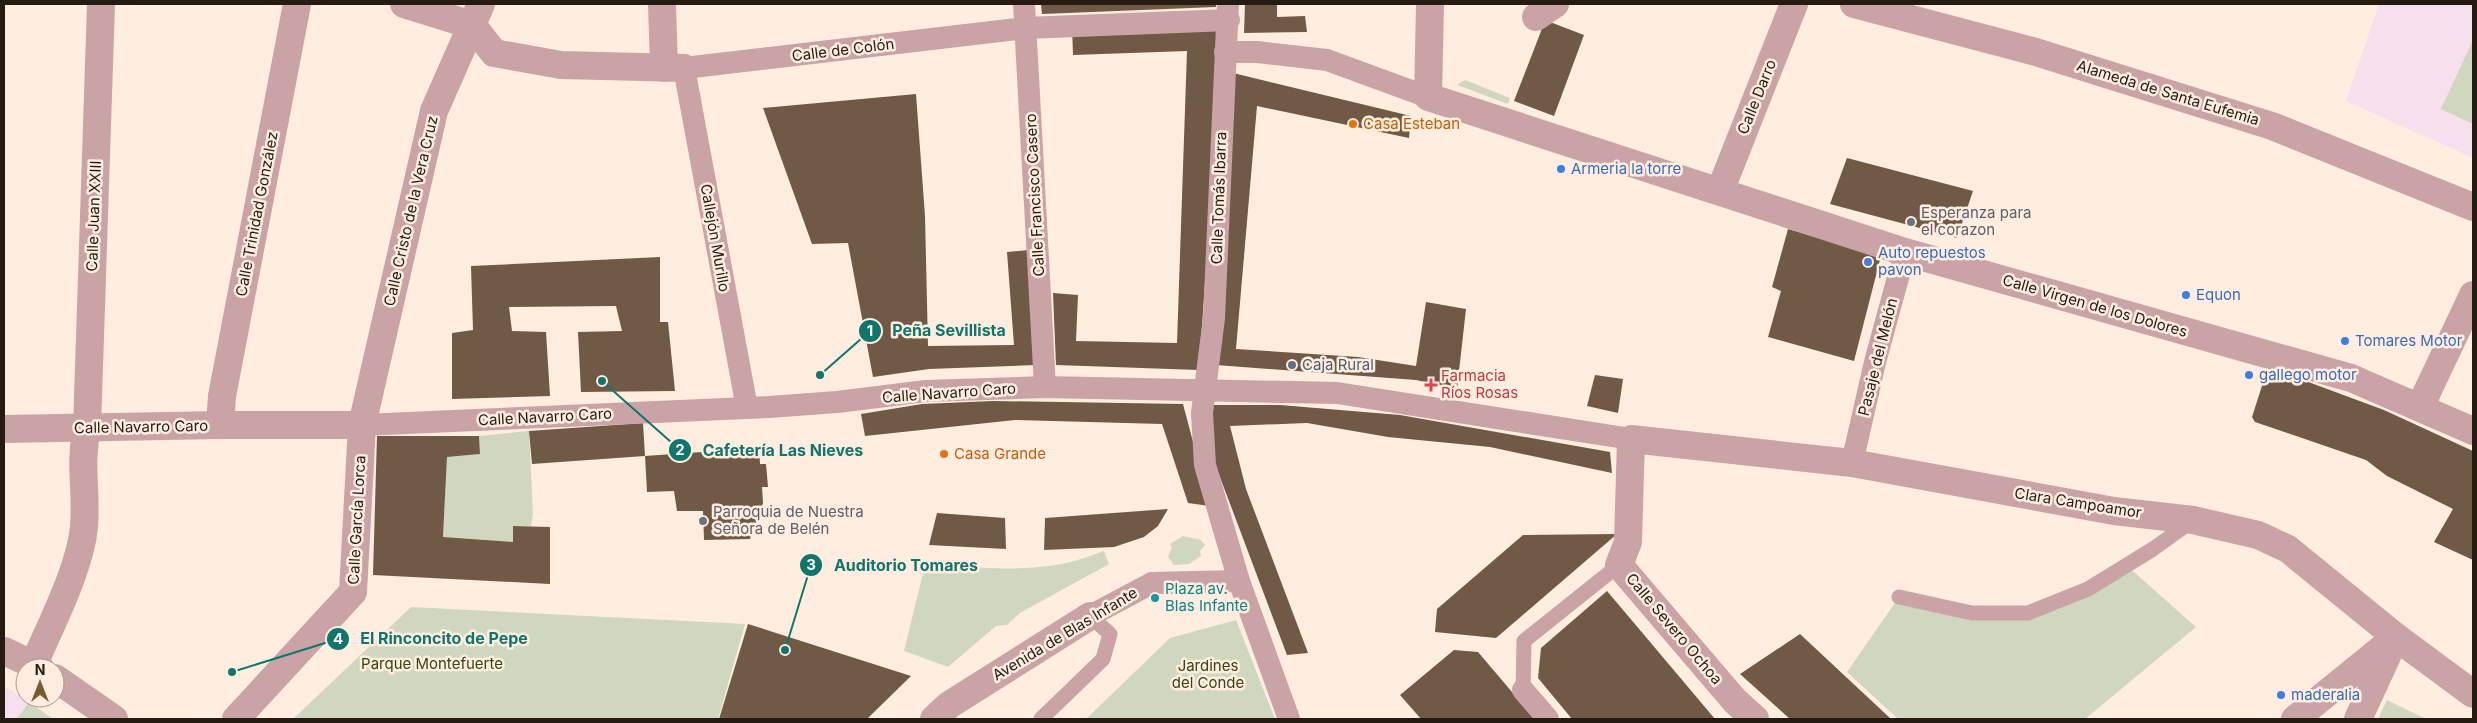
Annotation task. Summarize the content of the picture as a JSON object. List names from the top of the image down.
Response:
{
  "streets": {
    "street": [
      "Calle de Colón",
      "Alameda de Santa Eufemia",
      "Calle Darro",
      "Calle Francisco Casero",
      "Calle Tomás Ibarra",
      "Calle Cristo de la Vera Cruz",
      "Calle Trinidad González",
      "Calle Juan XXIII",
      "Callejón Murillo",
      "Calle Virgen de los Dolores",
      "Pasaje del Melón",
      "Calle Navarro Caro",
      "Clara Campoamor",
      "Calle García Lorca",
      "Calle Severo Ochoa",
      "Avenida de Blas Infante"
    ]
  },
  "crossings": [
    ["Calle de Colón", "Calle Francisco Casero"],
    ["Calle de Colón", "Calle Tomás Ibarra"],
    ["Calle de Colón", "Calle Cristo de la Vera Cruz"],
    ["Calle de Colón", "Callejón Murillo"],
    ["Calle Darro", "Calle Virgen de los Dolores"],
    ["Calle Francisco Casero", "Calle Navarro Caro"],
    ["Calle Tomás Ibarra", "Calle Virgen de los Dolores"],
    ["Calle Tomás Ibarra", "Calle Navarro Caro"],
    ["Calle Tomás Ibarra", "Avenida de Blas Infante"],
    ["Calle Cristo de la Vera Cruz", "Calle Navarro Caro"],
    ["Calle Cristo de la Vera Cruz", "Calle García Lorca"],
    ["Calle Trinidad González", "Calle Navarro Caro"],
    ["Calle Juan XXIII", "Calle Navarro Caro"],
    ["Callejón Murillo", "Calle Navarro Caro"],
    ["Calle Virgen de los Dolores", "Pasaje del Melón"],
    ["Pasaje del Melón", "Clara Campoamor"],
    ["Calle Navarro Caro", "Clara Campoamor"],
    ["Calle Navarro Caro", "Calle García Lorca"],
    ["Calle Navarro Caro", "Calle Severo Ochoa"],
    ["Clara Campoamor", "Calle Severo Ochoa"]
  ],
  "parks": ["Parque Montefuerte", "Jardines del Conde"],
  "places": {
    "other": [
      "Casa Esteban",
      "Armeria la torre",
      "Esperanza para el corazon",
      "Auto repuestos pavon",
      "Equon",
      "Tomares Motor",
      "Caja Rural",
      "Peña Sevillista",
      "gallego motor",
      "Cafetería Las Nieves",
      "Casa Grande",
      "Parroquia de Nuestra Señora de Belén",
      "Plaza av. Blas Infante",
      "Auditorio Tomares",
      "El Rinconcito de Pepe",
      "maderalia"
    ],
    "health": ["Farmacia Ríos Rosas"]
  },
  "north": "top"
}
